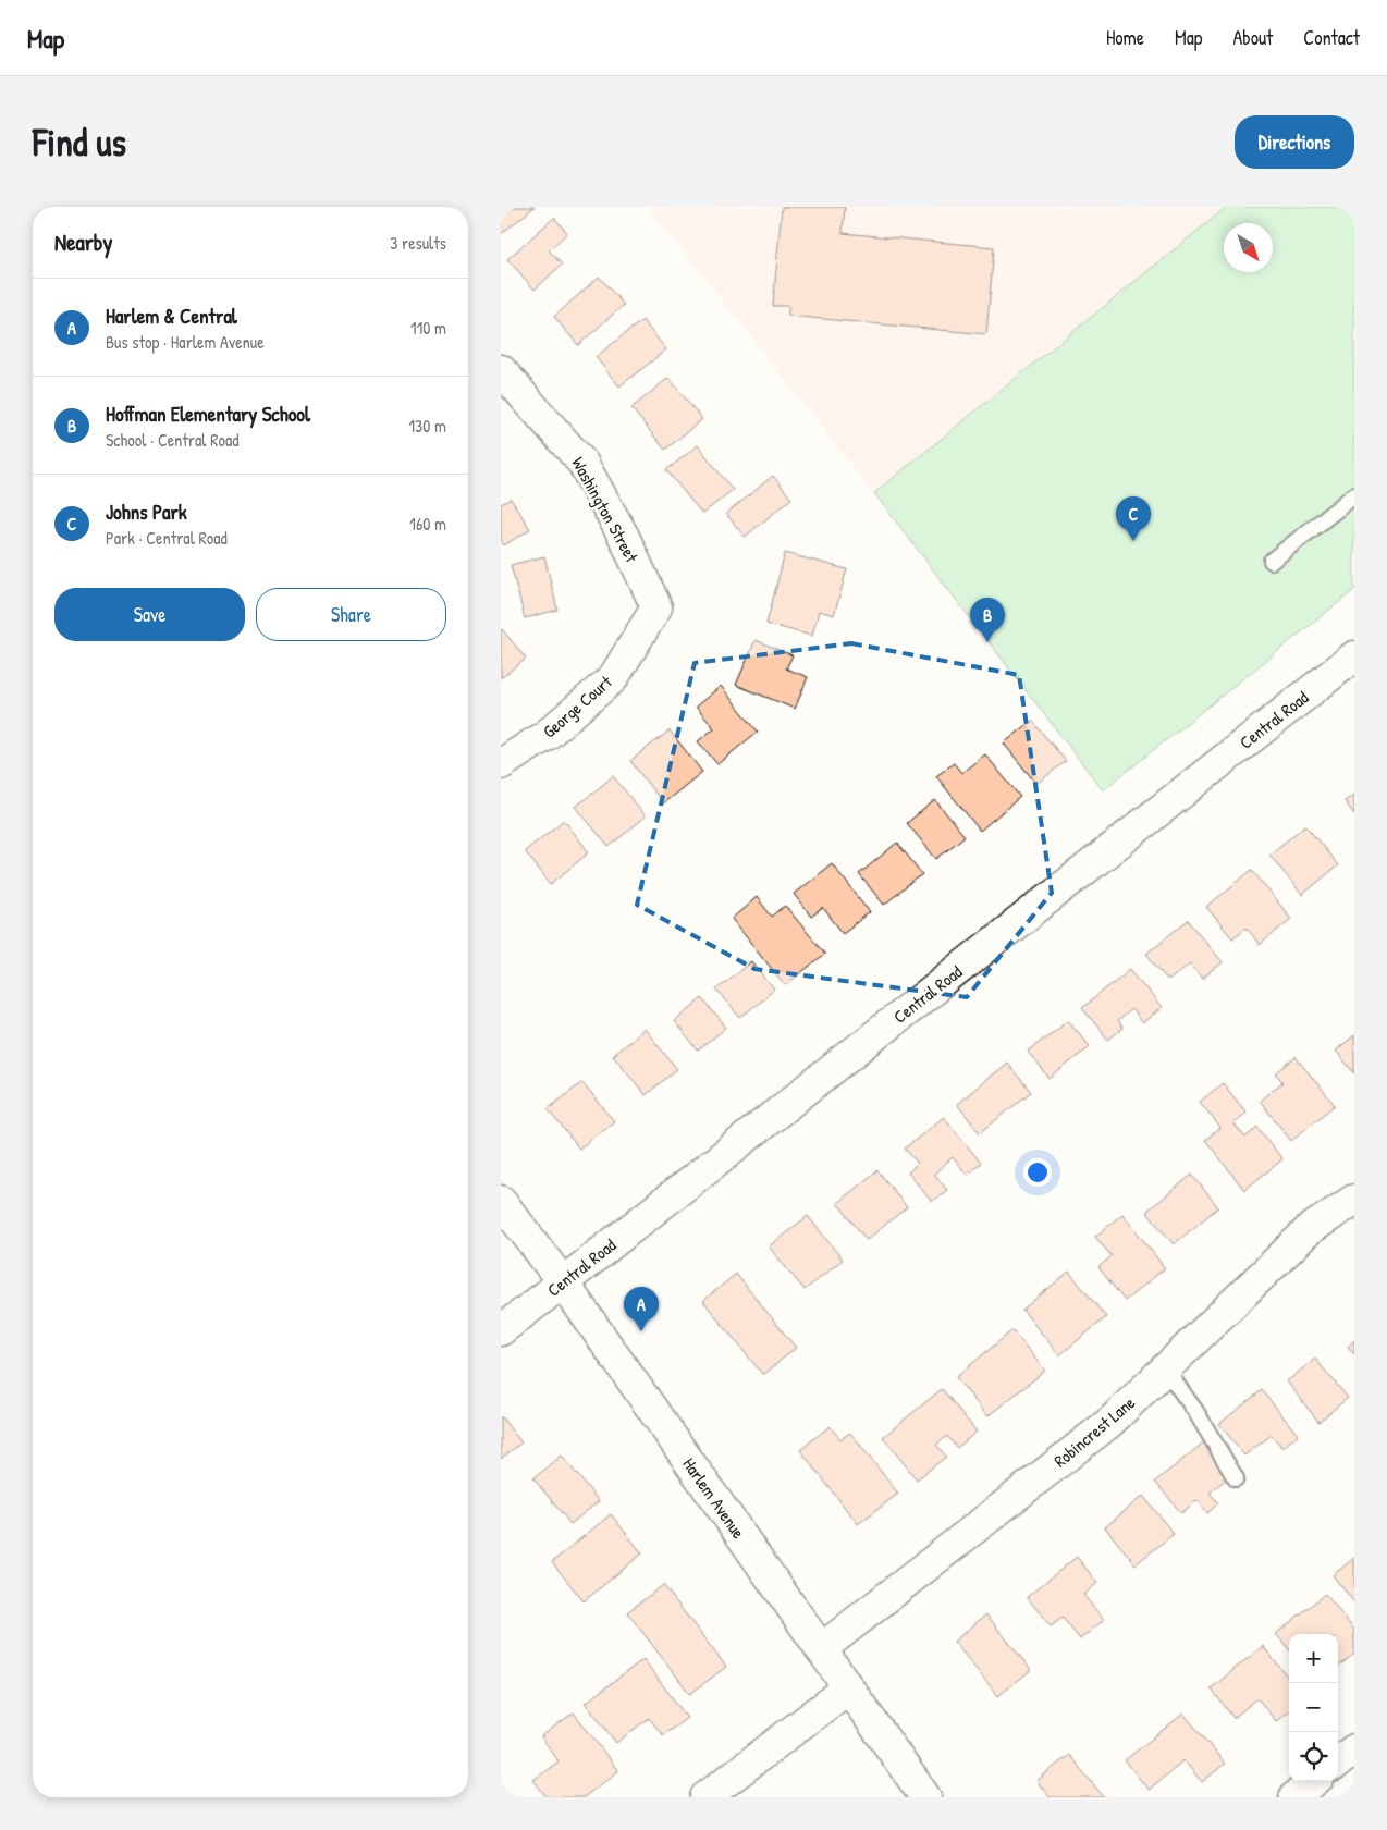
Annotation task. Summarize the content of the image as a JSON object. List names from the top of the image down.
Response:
{
  "streets": {
    "main road": [
      "Washington Street",
      "George Court",
      "Central Road",
      "Robincrest Lane",
      "Harlem Avenue"
    ]
  },
  "crossings": [
    ["Washington Street", "George Court"],
    ["Central Road", "Harlem Avenue"],
    ["Robincrest Lane", "Harlem Avenue"]
  ],
  "north": "bottom right",
  "page": {
    "header": "Map",
    "nav": [
      "Home",
      "Map",
      "About",
      "Contact"
    ],
    "buttons": [
      "Directions",
      ["Save", "Share"]
    ],
    "title": "Find us",
    "heading": ["Nearby", "3 results"],
    "list": [
      {
        "mark": "A",
        "name": "Harlem & Central",
        "note": "Bus stop · Harlem Avenue",
        "value": "110 m"
      },
      {
        "mark": "B",
        "name": "Hoffman Elementary School",
        "note": "School · Central Road",
        "value": "130 m"
      },
      {
        "mark": "C",
        "name": "Johns Park",
        "note": "Park · Central Road",
        "value": "160 m"
      }
    ],
    "pins": ["C", "B", "A"],
    "map_buttons": ["+", "−"]
  }
}
